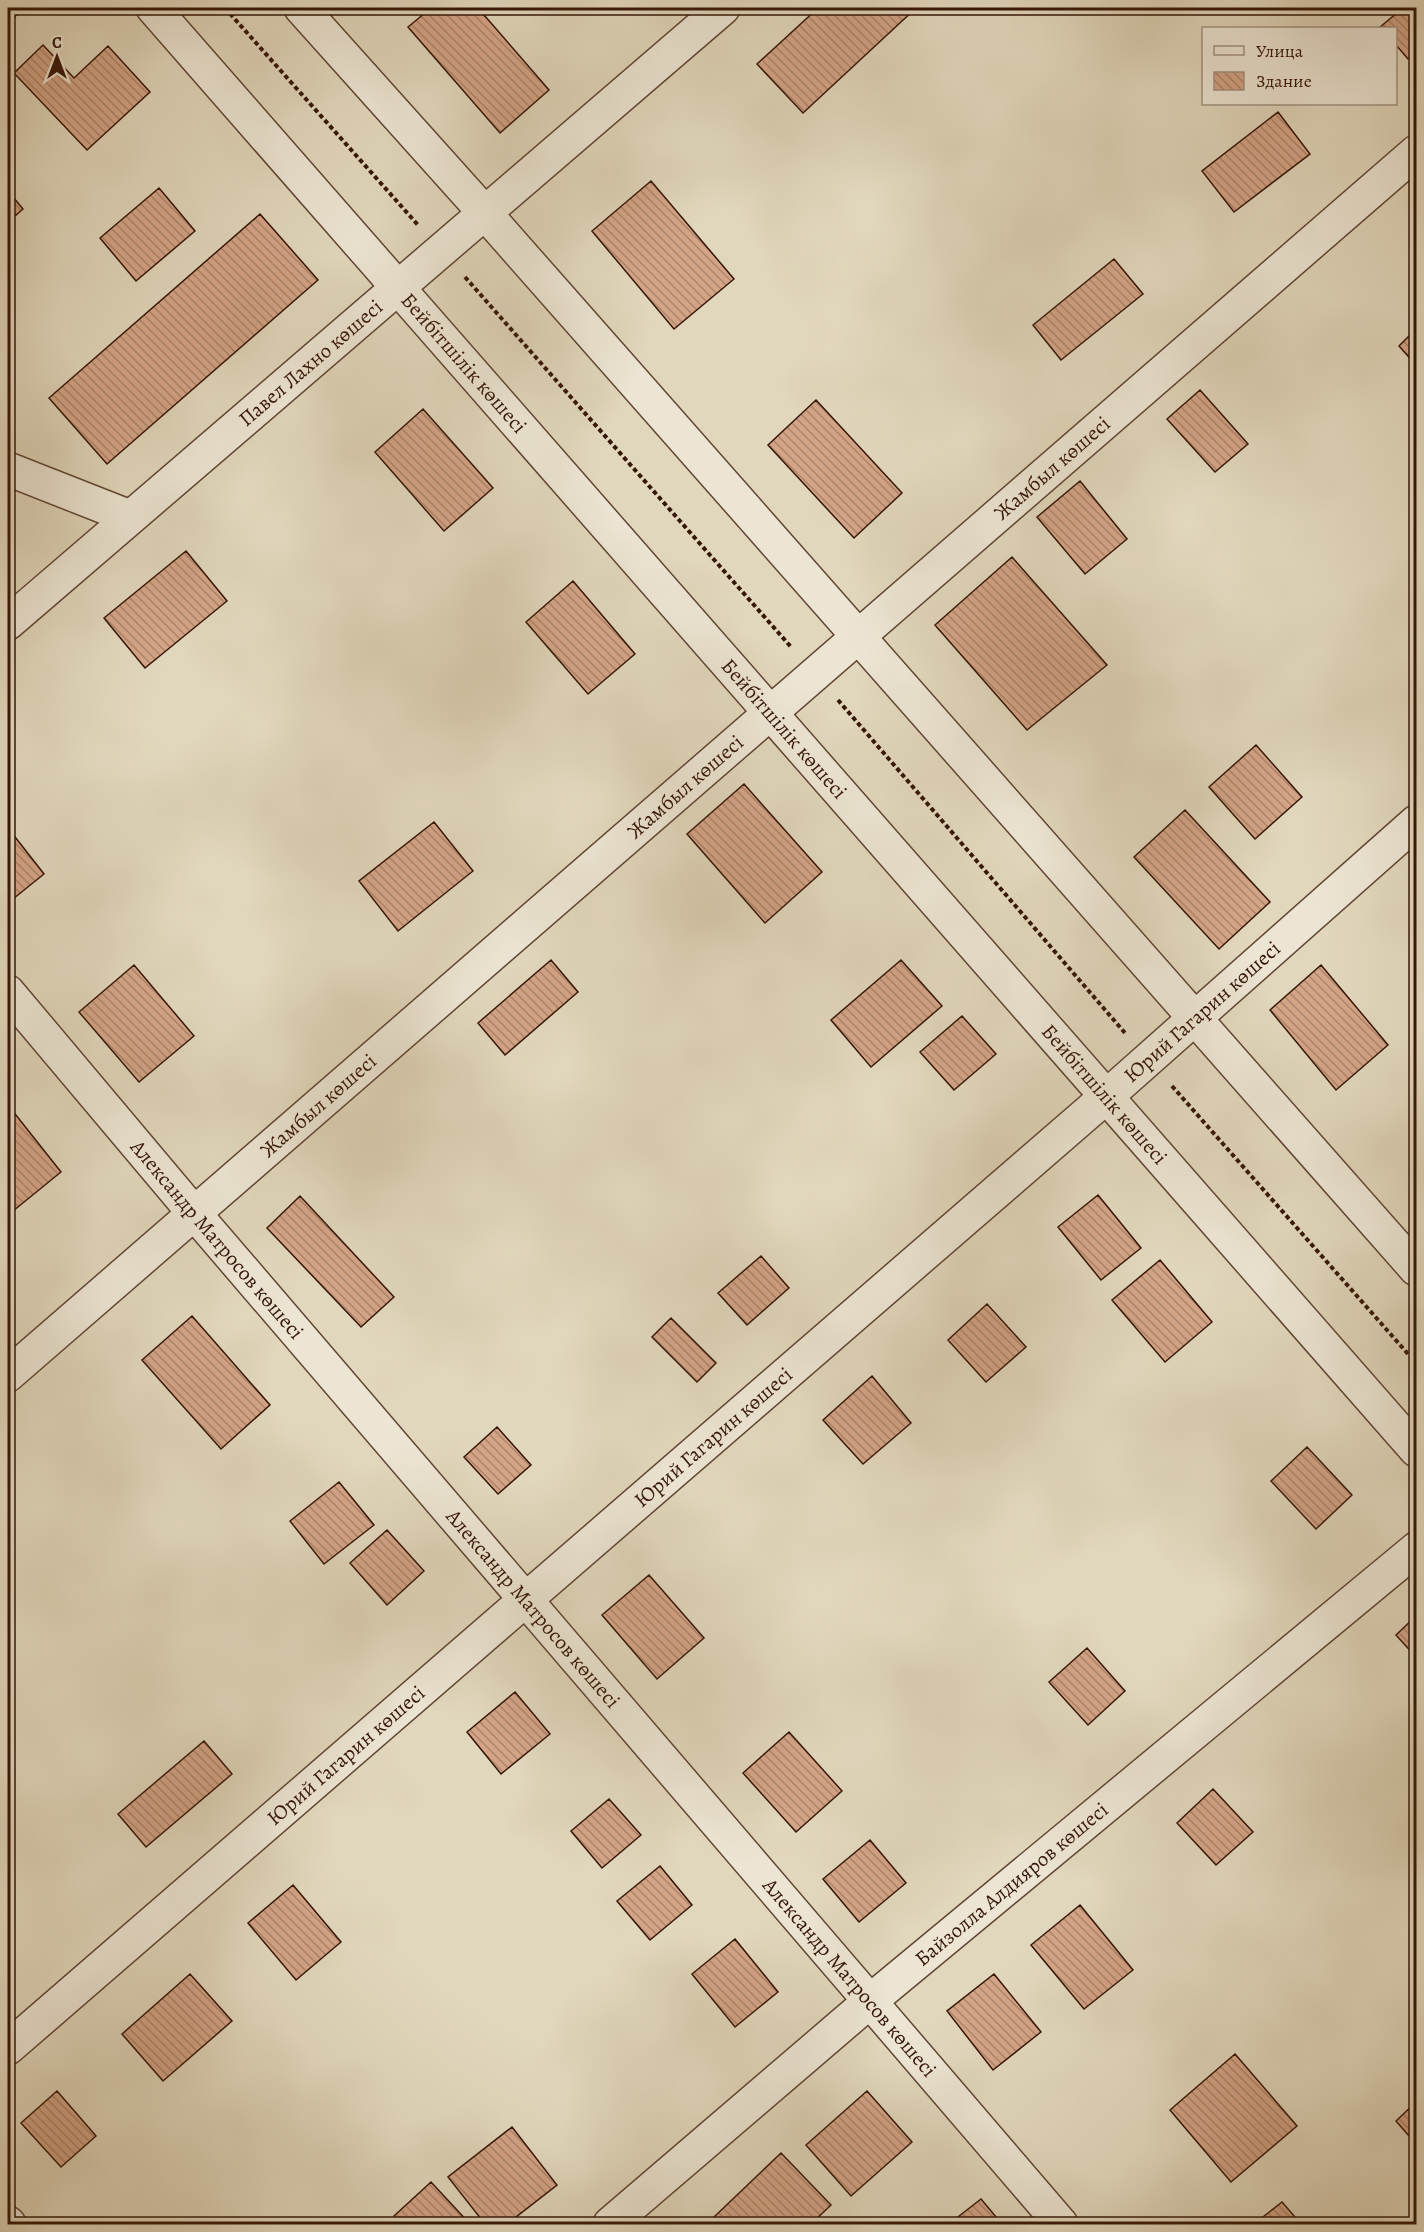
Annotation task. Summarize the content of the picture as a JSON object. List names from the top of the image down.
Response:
{
  "streets": {
    "street": [
      "Павел Лахно көшесі",
      "Бейбітшілік көшесі",
      "Жамбыл көшесі",
      "Юрий Гагарин көшесі",
      "Александр Матросов көшесі",
      "Байзолла Алдияров көшесі"
    ]
  },
  "crossings": [
    ["Павел Лахно көшесі", "Бейбітшілік көшесі"],
    ["Бейбітшілік көшесі", "Жамбыл көшесі"],
    ["Бейбітшілік көшесі", "Юрий Гагарин көшесі"],
    ["Жамбыл көшесі", "Александр Матросов көшесі"],
    ["Юрий Гагарин көшесі", "Александр Матросов көшесі"],
    ["Александр Матросов көшесі", "Байзолла Алдияров көшесі"]
  ],
  "legend": ["Улица", "Здание"],
  "north": "top"
}
